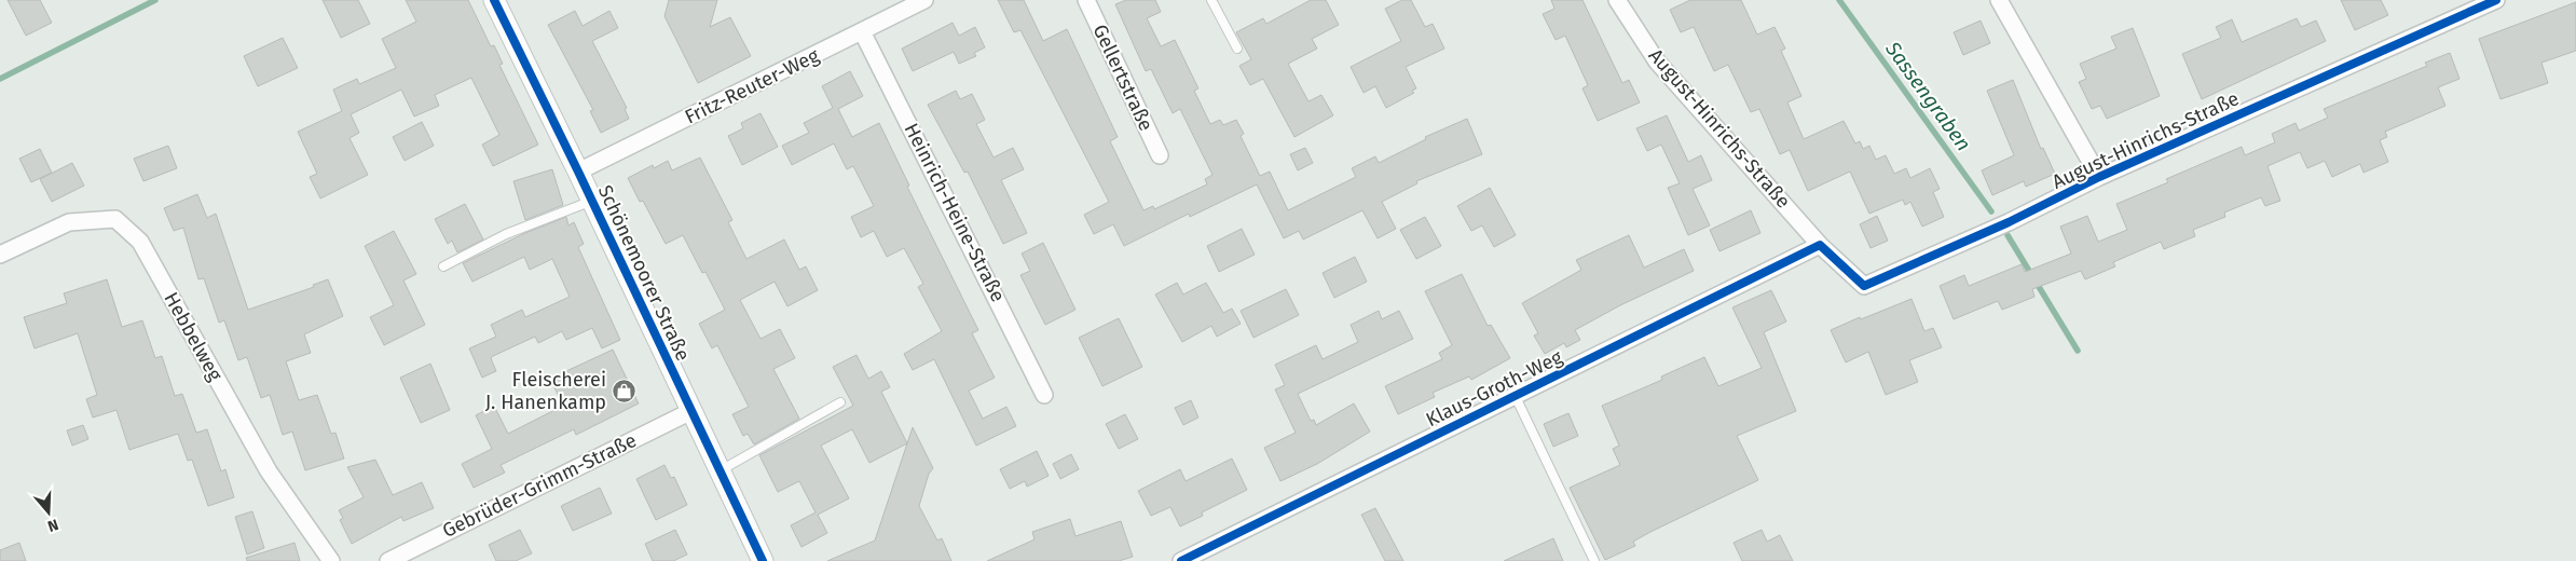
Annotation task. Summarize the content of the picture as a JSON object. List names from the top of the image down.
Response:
{
  "streets": {
    "street": [
      "Gellertstraße",
      "Fritz-Reuter-Weg",
      "August-Hinrichs-Straße",
      "Heinrich-Heine-Straße",
      "Schönemoorer Straße",
      "Hebbelweg",
      "Klaus-Groth-Weg",
      "Gebrüder-Grimm-Straße"
    ]
  },
  "crossings": [
    ["Fritz-Reuter-Weg", "Heinrich-Heine-Straße"],
    ["Fritz-Reuter-Weg", "Schönemoorer Straße"],
    ["August-Hinrichs-Straße", "Klaus-Groth-Weg"],
    ["Schönemoorer Straße", "Gebrüder-Grimm-Straße"]
  ],
  "water": ["Sassengraben"],
  "places": {
    "shop": ["Fleischerei J. Hanenkamp"]
  },
  "north": "bottom"
}
